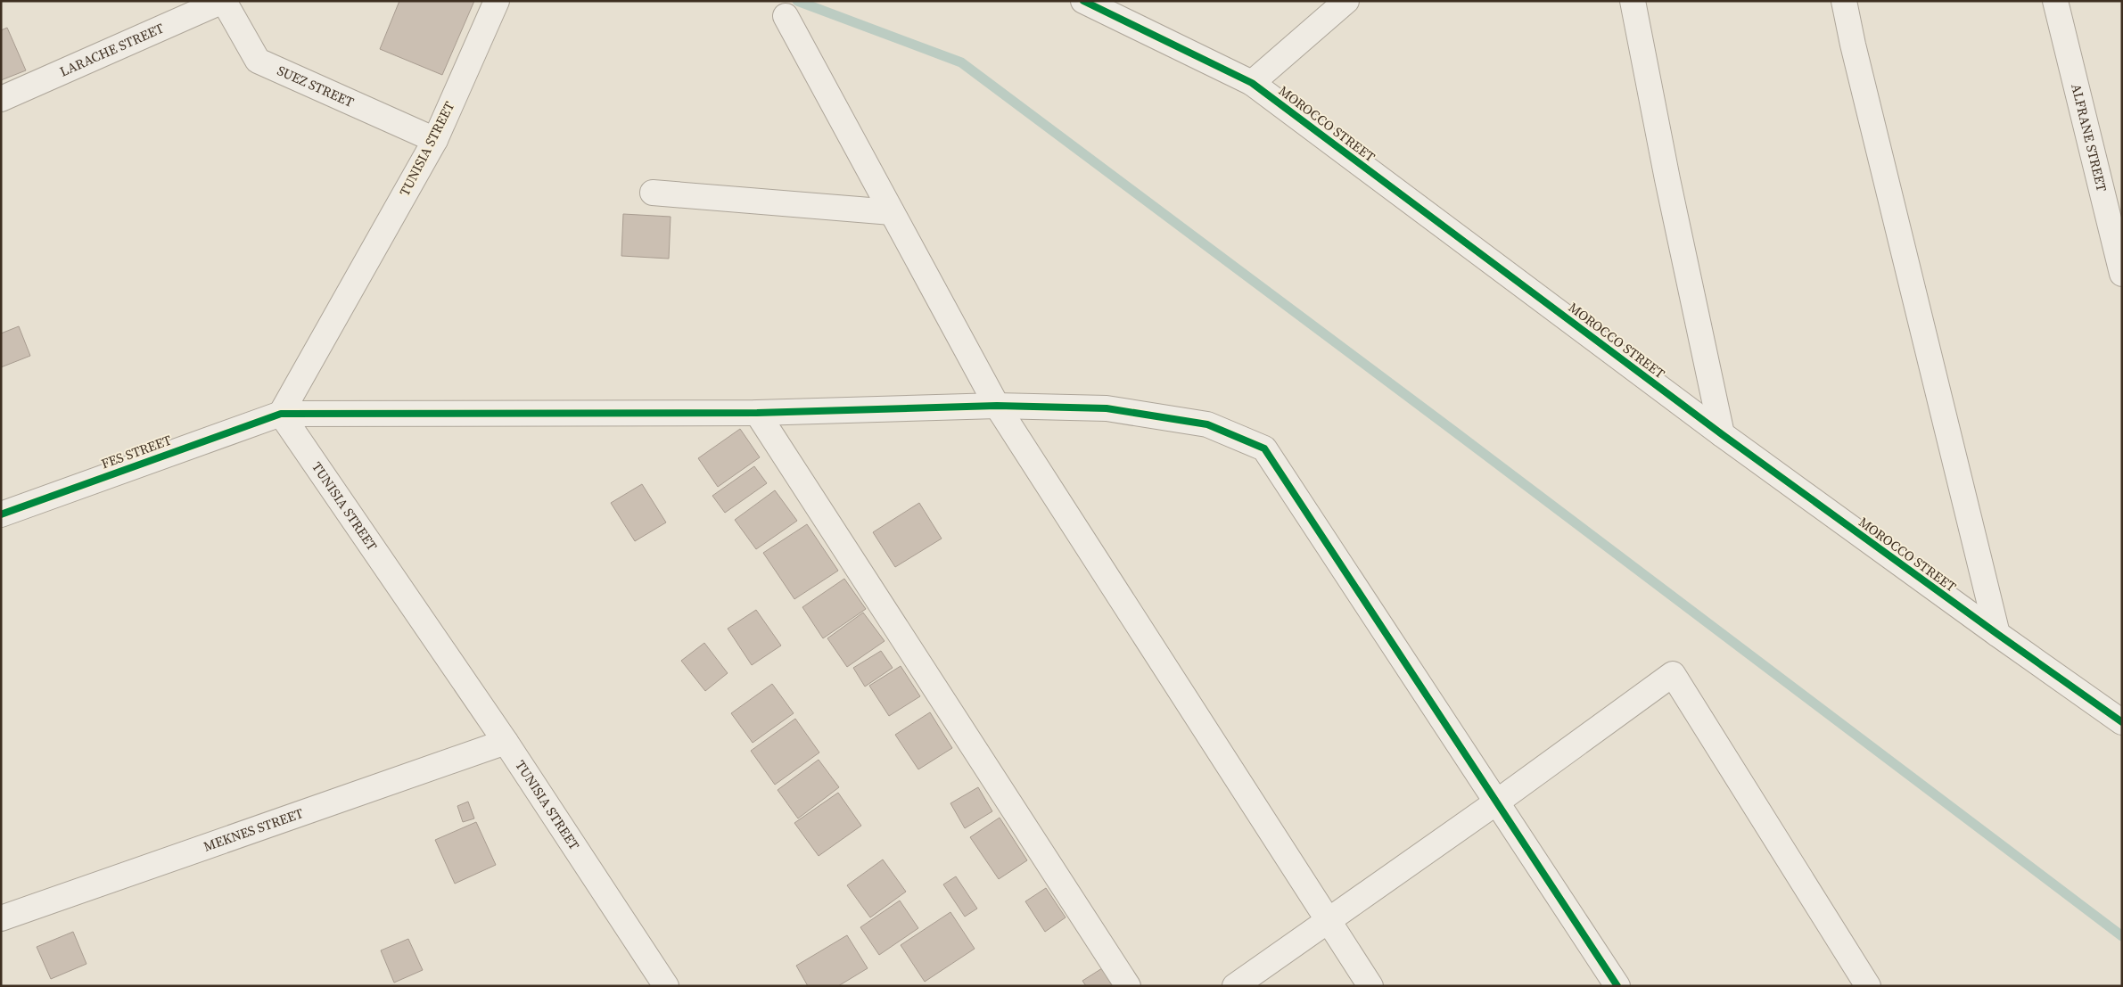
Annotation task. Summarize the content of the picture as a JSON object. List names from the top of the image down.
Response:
{
  "streets": {
    "street": [
      "LARACHE STREET",
      "SUEZ STREET",
      "MOROCCO STREET",
      "ALFRANE STREET",
      "TUNISIA STREET",
      "FES STREET",
      "MEKNES STREET"
    ]
  },
  "crossings": [
    ["LARACHE STREET", "SUEZ STREET"],
    ["SUEZ STREET", "TUNISIA STREET"],
    ["TUNISIA STREET", "FES STREET"],
    ["TUNISIA STREET", "MEKNES STREET"]
  ]
}
